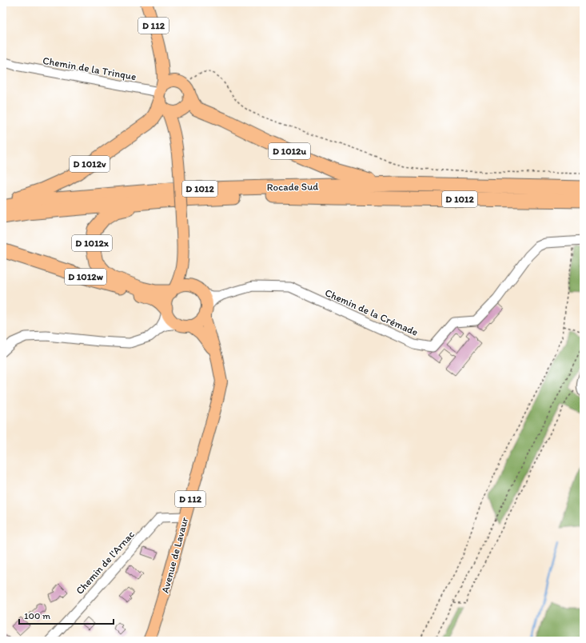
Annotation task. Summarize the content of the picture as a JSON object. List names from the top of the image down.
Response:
{
  "streets": {
    "highway": [
      "D 1012u",
      "D 1012v",
      "Rocade Sud",
      "D 1012",
      "D 1012x",
      "D 1012w"
    ],
    "main road": ["D 112", "Avenue de Lavaur"],
    "street": ["Chemin de la Trinque", "Chemin de la Crémade", "Chemin de l'Arnac"]
  },
  "crossings": [
    ["D 112", "Chemin de la Trinque"],
    ["D 112", "D 1012u"],
    ["D 112", "D 1012v"],
    ["D 112", "D 1012x"],
    ["D 112", "D 1012w"],
    ["D 112", "Avenue de Lavaur"],
    ["Chemin de la Trinque", "D 1012v"],
    ["D 1012u", "Rocade Sud"],
    ["Rocade Sud", "D 1012x"],
    ["D 1012x", "D 1012w"],
    ["Avenue de Lavaur", "Chemin de l'Arnac"]
  ],
  "scale_bar": "100 m"
}
